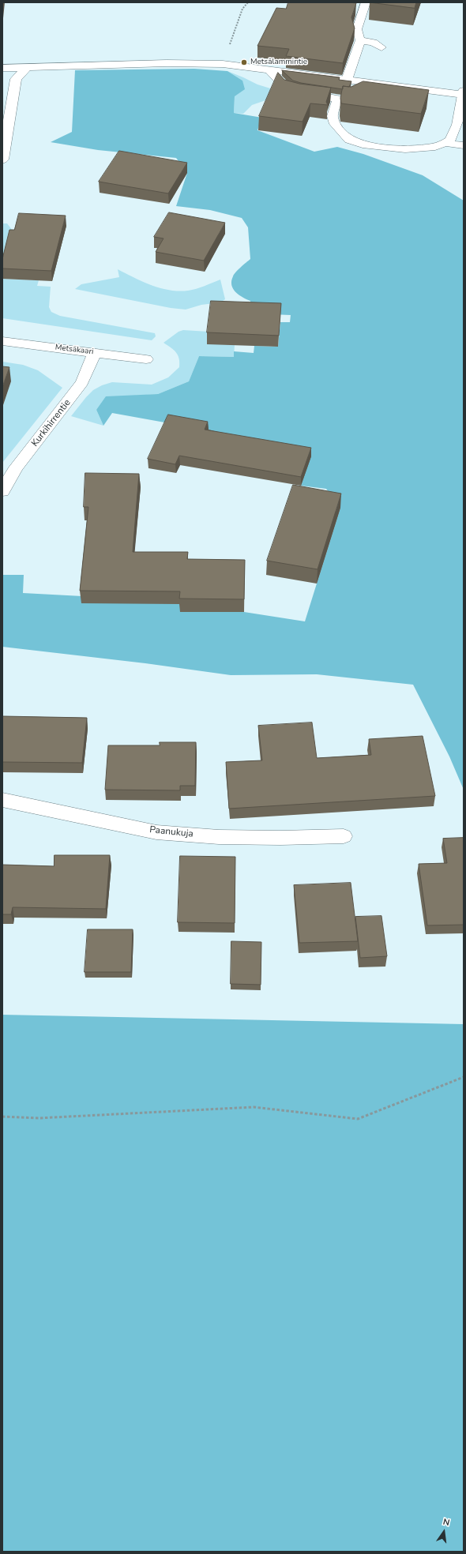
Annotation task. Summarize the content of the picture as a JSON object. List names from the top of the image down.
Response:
{
  "streets": {
    "street": ["Metsäkaari", "Kurkihirrentie", "Paanukuja"]
  },
  "crossings": [
    ["Metsäkaari", "Kurkihirrentie"]
  ],
  "places": ["Metsälammintie"],
  "north": "top"
}
